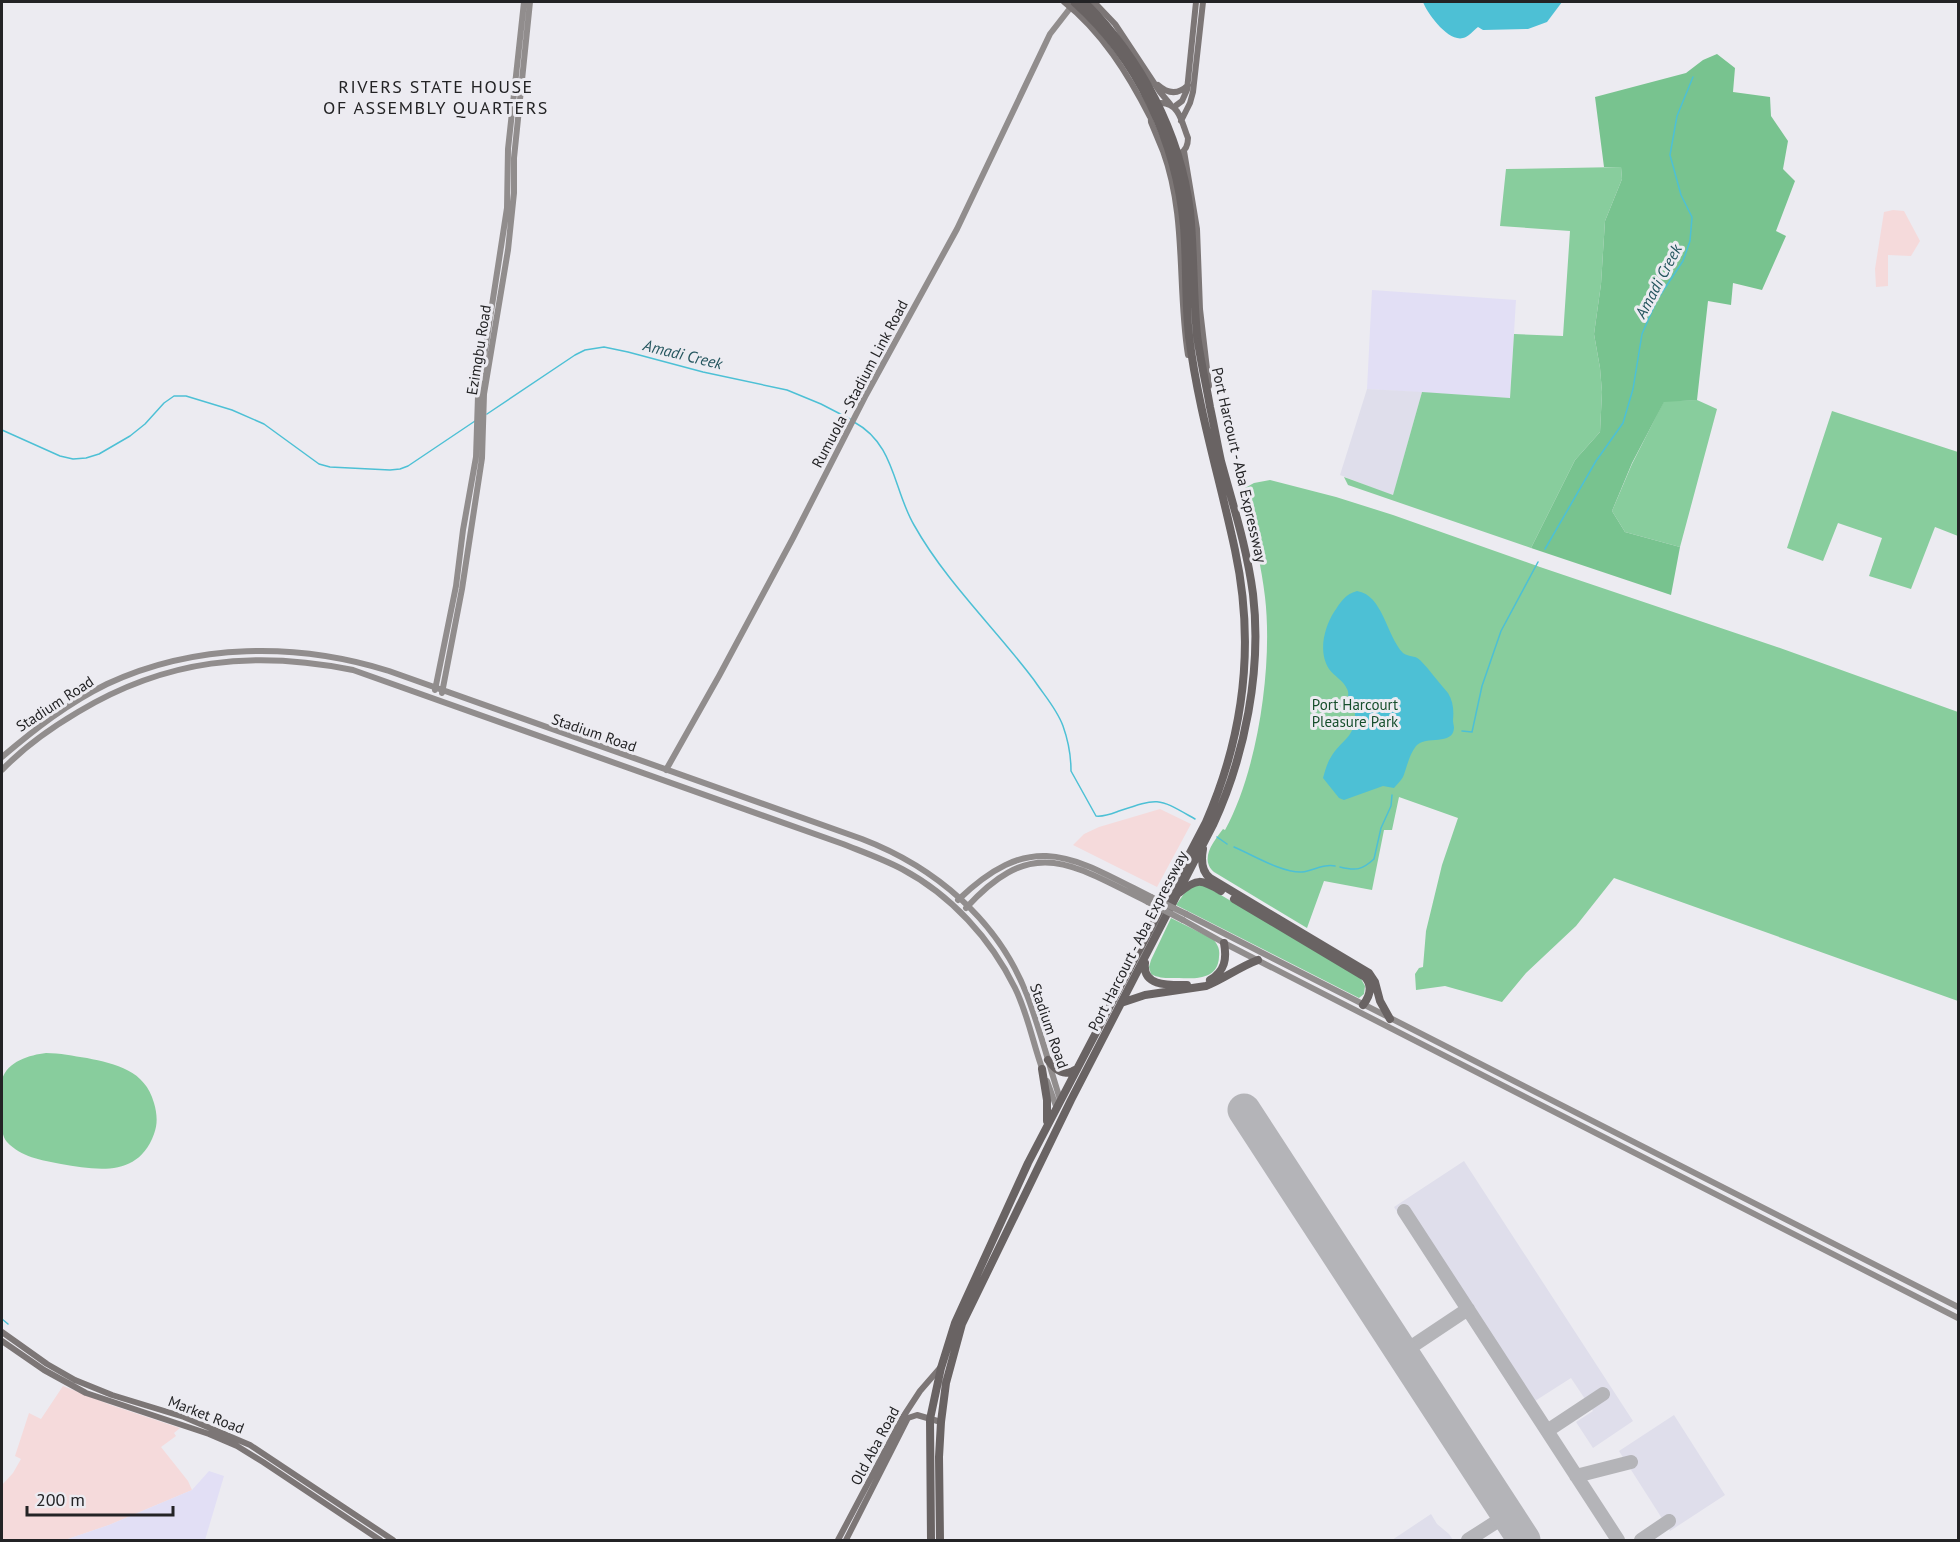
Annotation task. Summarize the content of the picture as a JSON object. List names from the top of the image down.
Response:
{
  "streets": {
    "highway": ["Port Harcourt - Aba Expressway"],
    "main road": [
      "Ezimgbu Road",
      "Rumuola - Stadium Link Road",
      "Stadium Road",
      "Market Road",
      "Old Aba Road"
    ]
  },
  "crossings": [
    ["Ezimgbu Road", "Stadium Road"],
    ["Rumuola - Stadium Link Road", "Stadium Road"],
    ["Port Harcourt - Aba Expressway", "Stadium Road"],
    ["Port Harcourt - Aba Expressway", "Old Aba Road"]
  ],
  "districts": ["RIVERS STATE HOUSE OF ASSEMBLY QUARTERS"],
  "water": ["Amadi Creek"],
  "parks": ["Port Harcourt Pleasure Park"],
  "scale_bar": "200 m"
}
